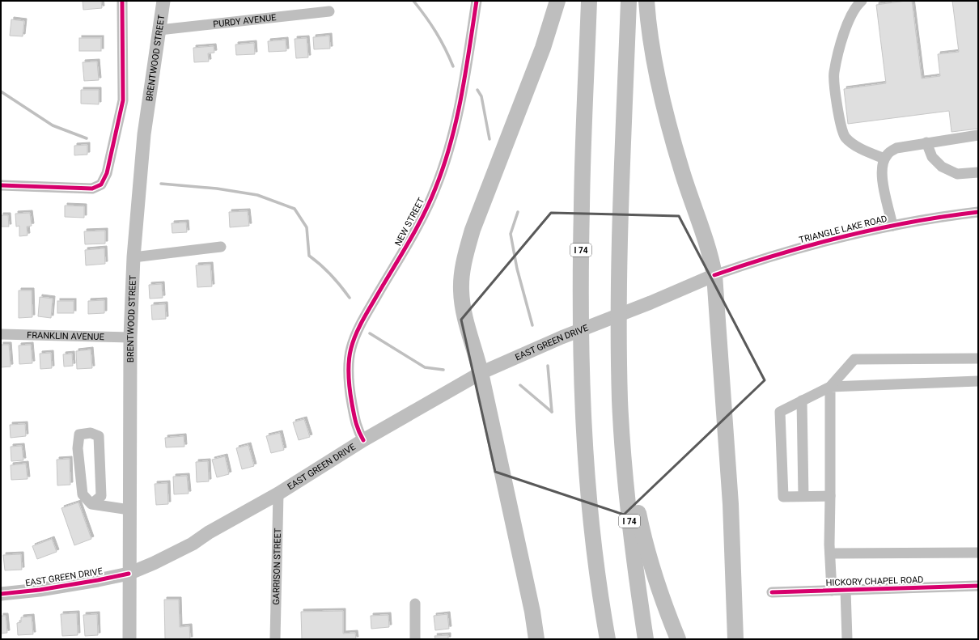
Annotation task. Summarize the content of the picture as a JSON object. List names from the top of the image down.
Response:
{
  "streets": {
    "highway": ["I 74"],
    "main road": ["BRENTWOOD STREET", "TRIANGLE LAKE ROAD", "EAST GREEN DRIVE"],
    "street": [
      "PURDY AVENUE",
      "NEW STREET",
      "FRANKLIN AVENUE",
      "GARRISON STREET",
      "HICKORY CHAPEL ROAD"
    ]
  },
  "crossings": [
    ["PURDY AVENUE", "BRENTWOOD STREET"],
    ["BRENTWOOD STREET", "FRANKLIN AVENUE"],
    ["BRENTWOOD STREET", "EAST GREEN DRIVE"],
    ["NEW STREET", "EAST GREEN DRIVE"],
    ["TRIANGLE LAKE ROAD", "EAST GREEN DRIVE"],
    ["EAST GREEN DRIVE", "GARRISON STREET"]
  ]
}
